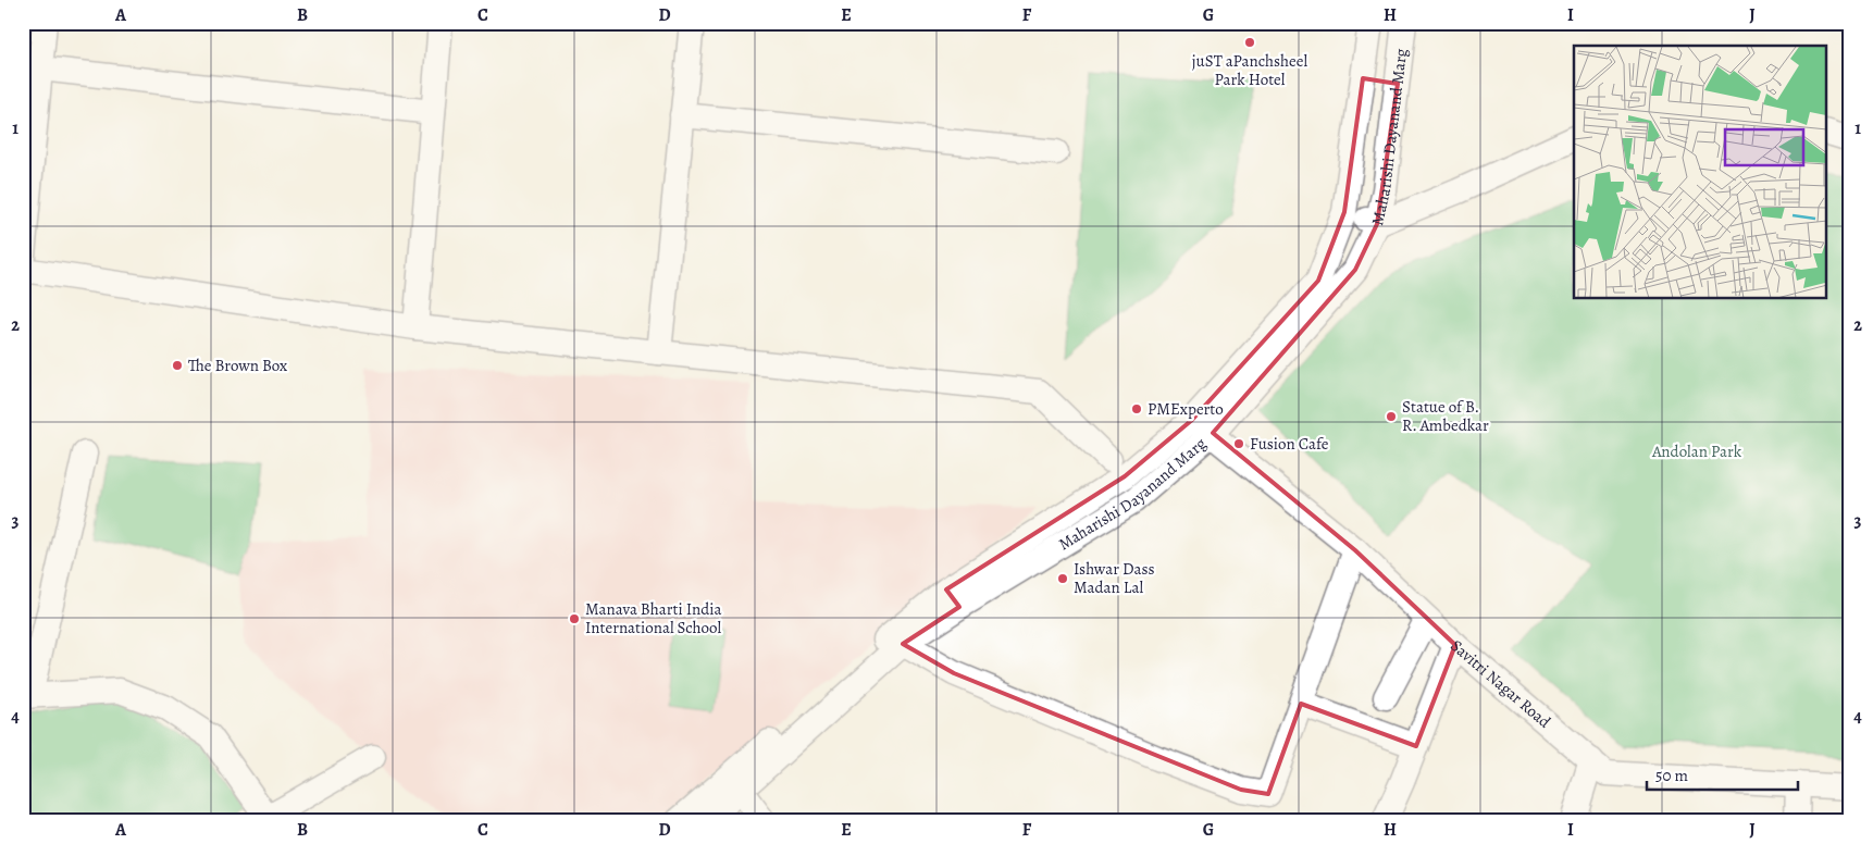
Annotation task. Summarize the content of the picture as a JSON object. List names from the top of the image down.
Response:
{
  "streets": {
    "street": ["Maharishi Dayanand Marg", "Savitri Nagar Road"]
  },
  "crossings": [
    ["Maharishi Dayanand Marg", "Savitri Nagar Road"]
  ],
  "parks": ["Andolan Park"],
  "places": [
    "juST aPanchsheel Park Hotel",
    "The Brown Box",
    "PMExperto",
    "Statue of B. R. Ambedkar",
    "Fusion Cafe",
    "Ishwar Dass Madan Lal",
    "Manava Bharti India International School"
  ],
  "scale_bar": "50 m",
  "grid": {
    "columns": [
      "A",
      "B",
      "C",
      "D",
      "E",
      "F",
      "G",
      "H",
      "I",
      "J"
    ],
    "rows": [
      "1",
      "2",
      "3",
      "4"
    ]
  }
}
